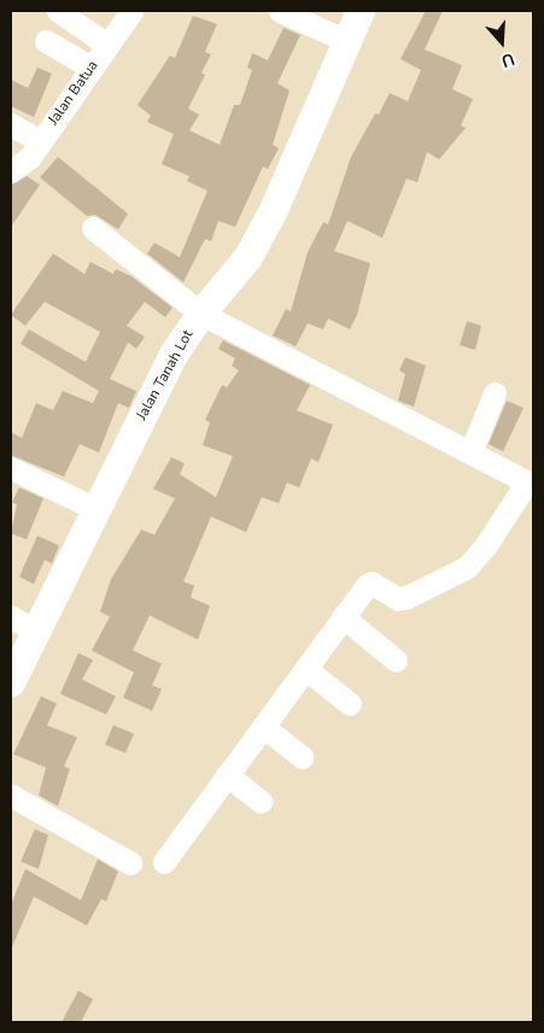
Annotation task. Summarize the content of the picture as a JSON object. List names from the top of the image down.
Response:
{
  "streets": {
    "main road": ["Jalan Tanah Lot"],
    "street": ["Jalan Batua"]
  },
  "north": "bottom"
}
